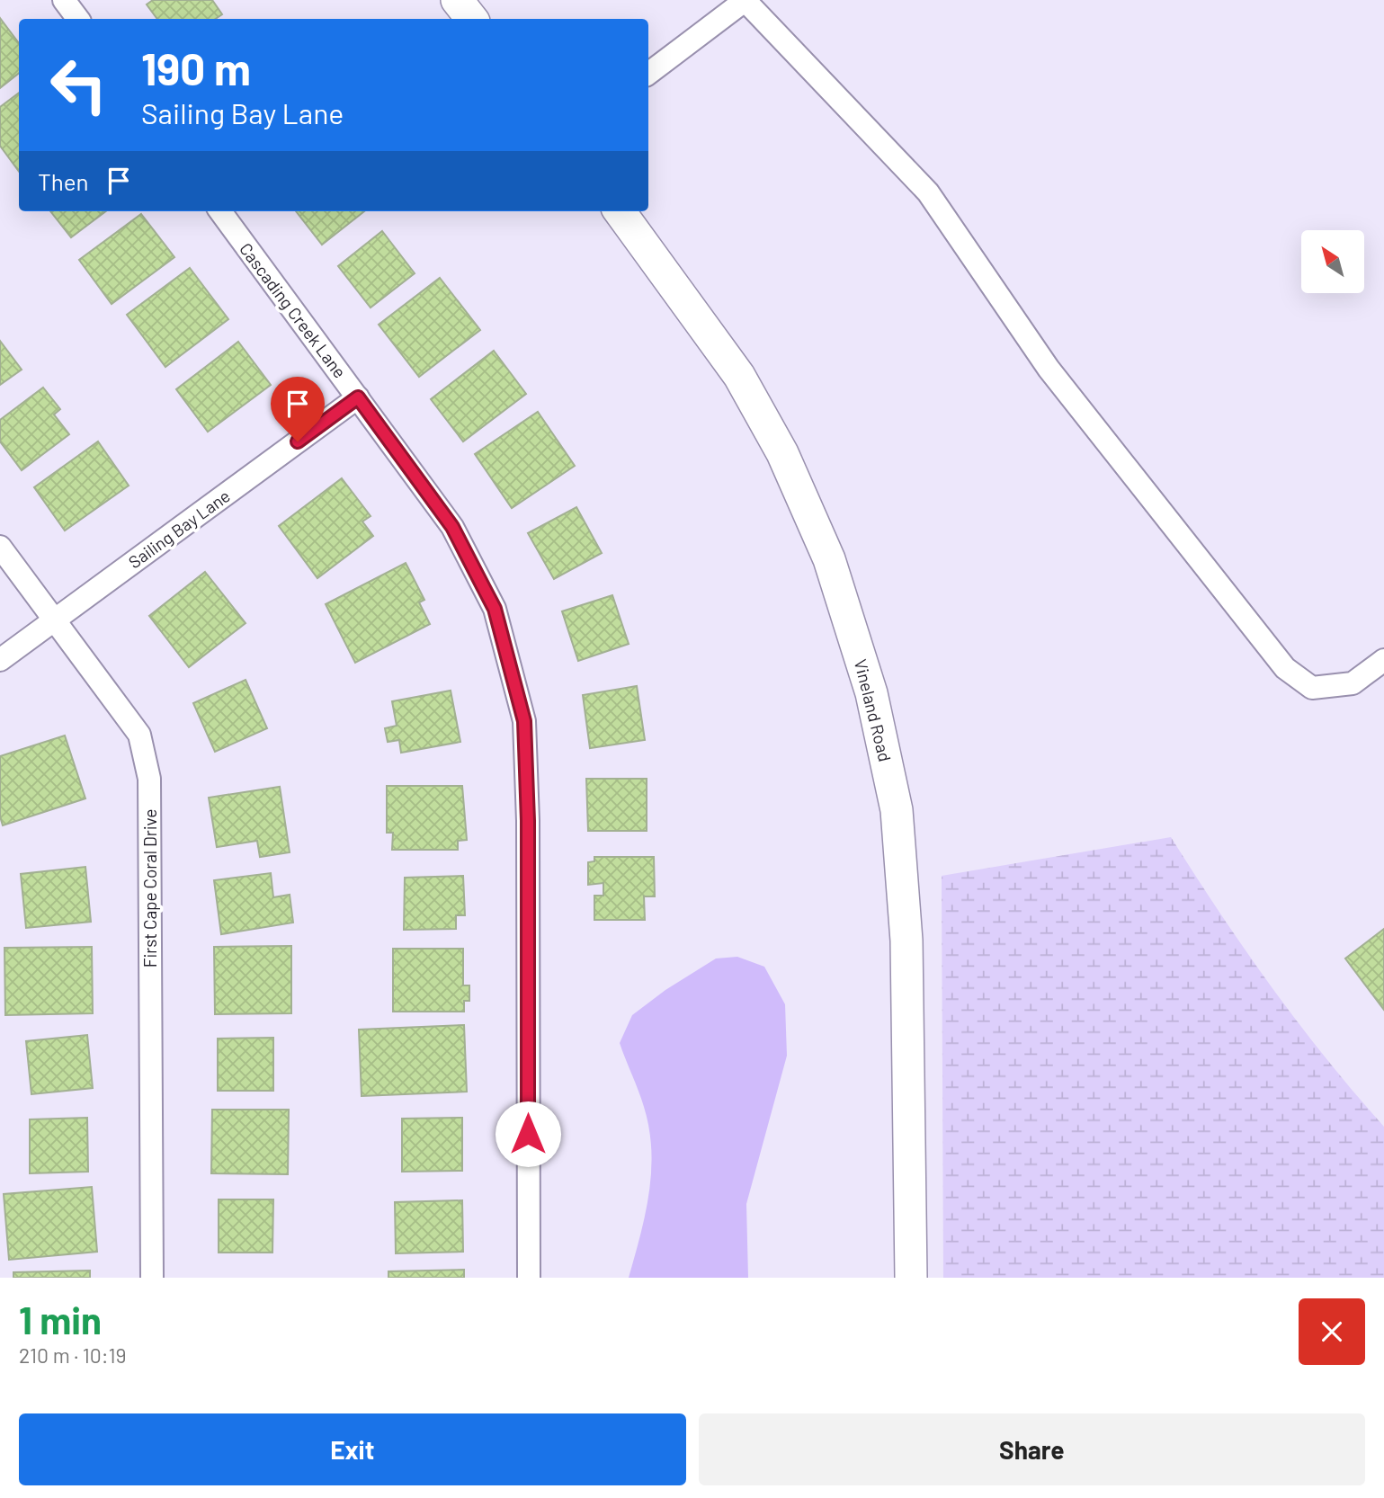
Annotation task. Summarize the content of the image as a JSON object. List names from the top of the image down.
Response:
{
  "streets": {
    "main road": ["Vineland Road"],
    "street": ["Cascading Creek Lane", "Sailing Bay Lane", "First Cape Coral Drive"]
  },
  "crossings": [
    ["Cascading Creek Lane", "Sailing Bay Lane"],
    ["Sailing Bay Lane", "First Cape Coral Drive"]
  ],
  "north": "top left",
  "page": {
    "turn": ["190 m", "Sailing Bay Lane"],
    "then": "Then",
    "heading": ["1 min", "210 m · 10:19"],
    "buttons": ["Exit", "Share"]
  }
}
